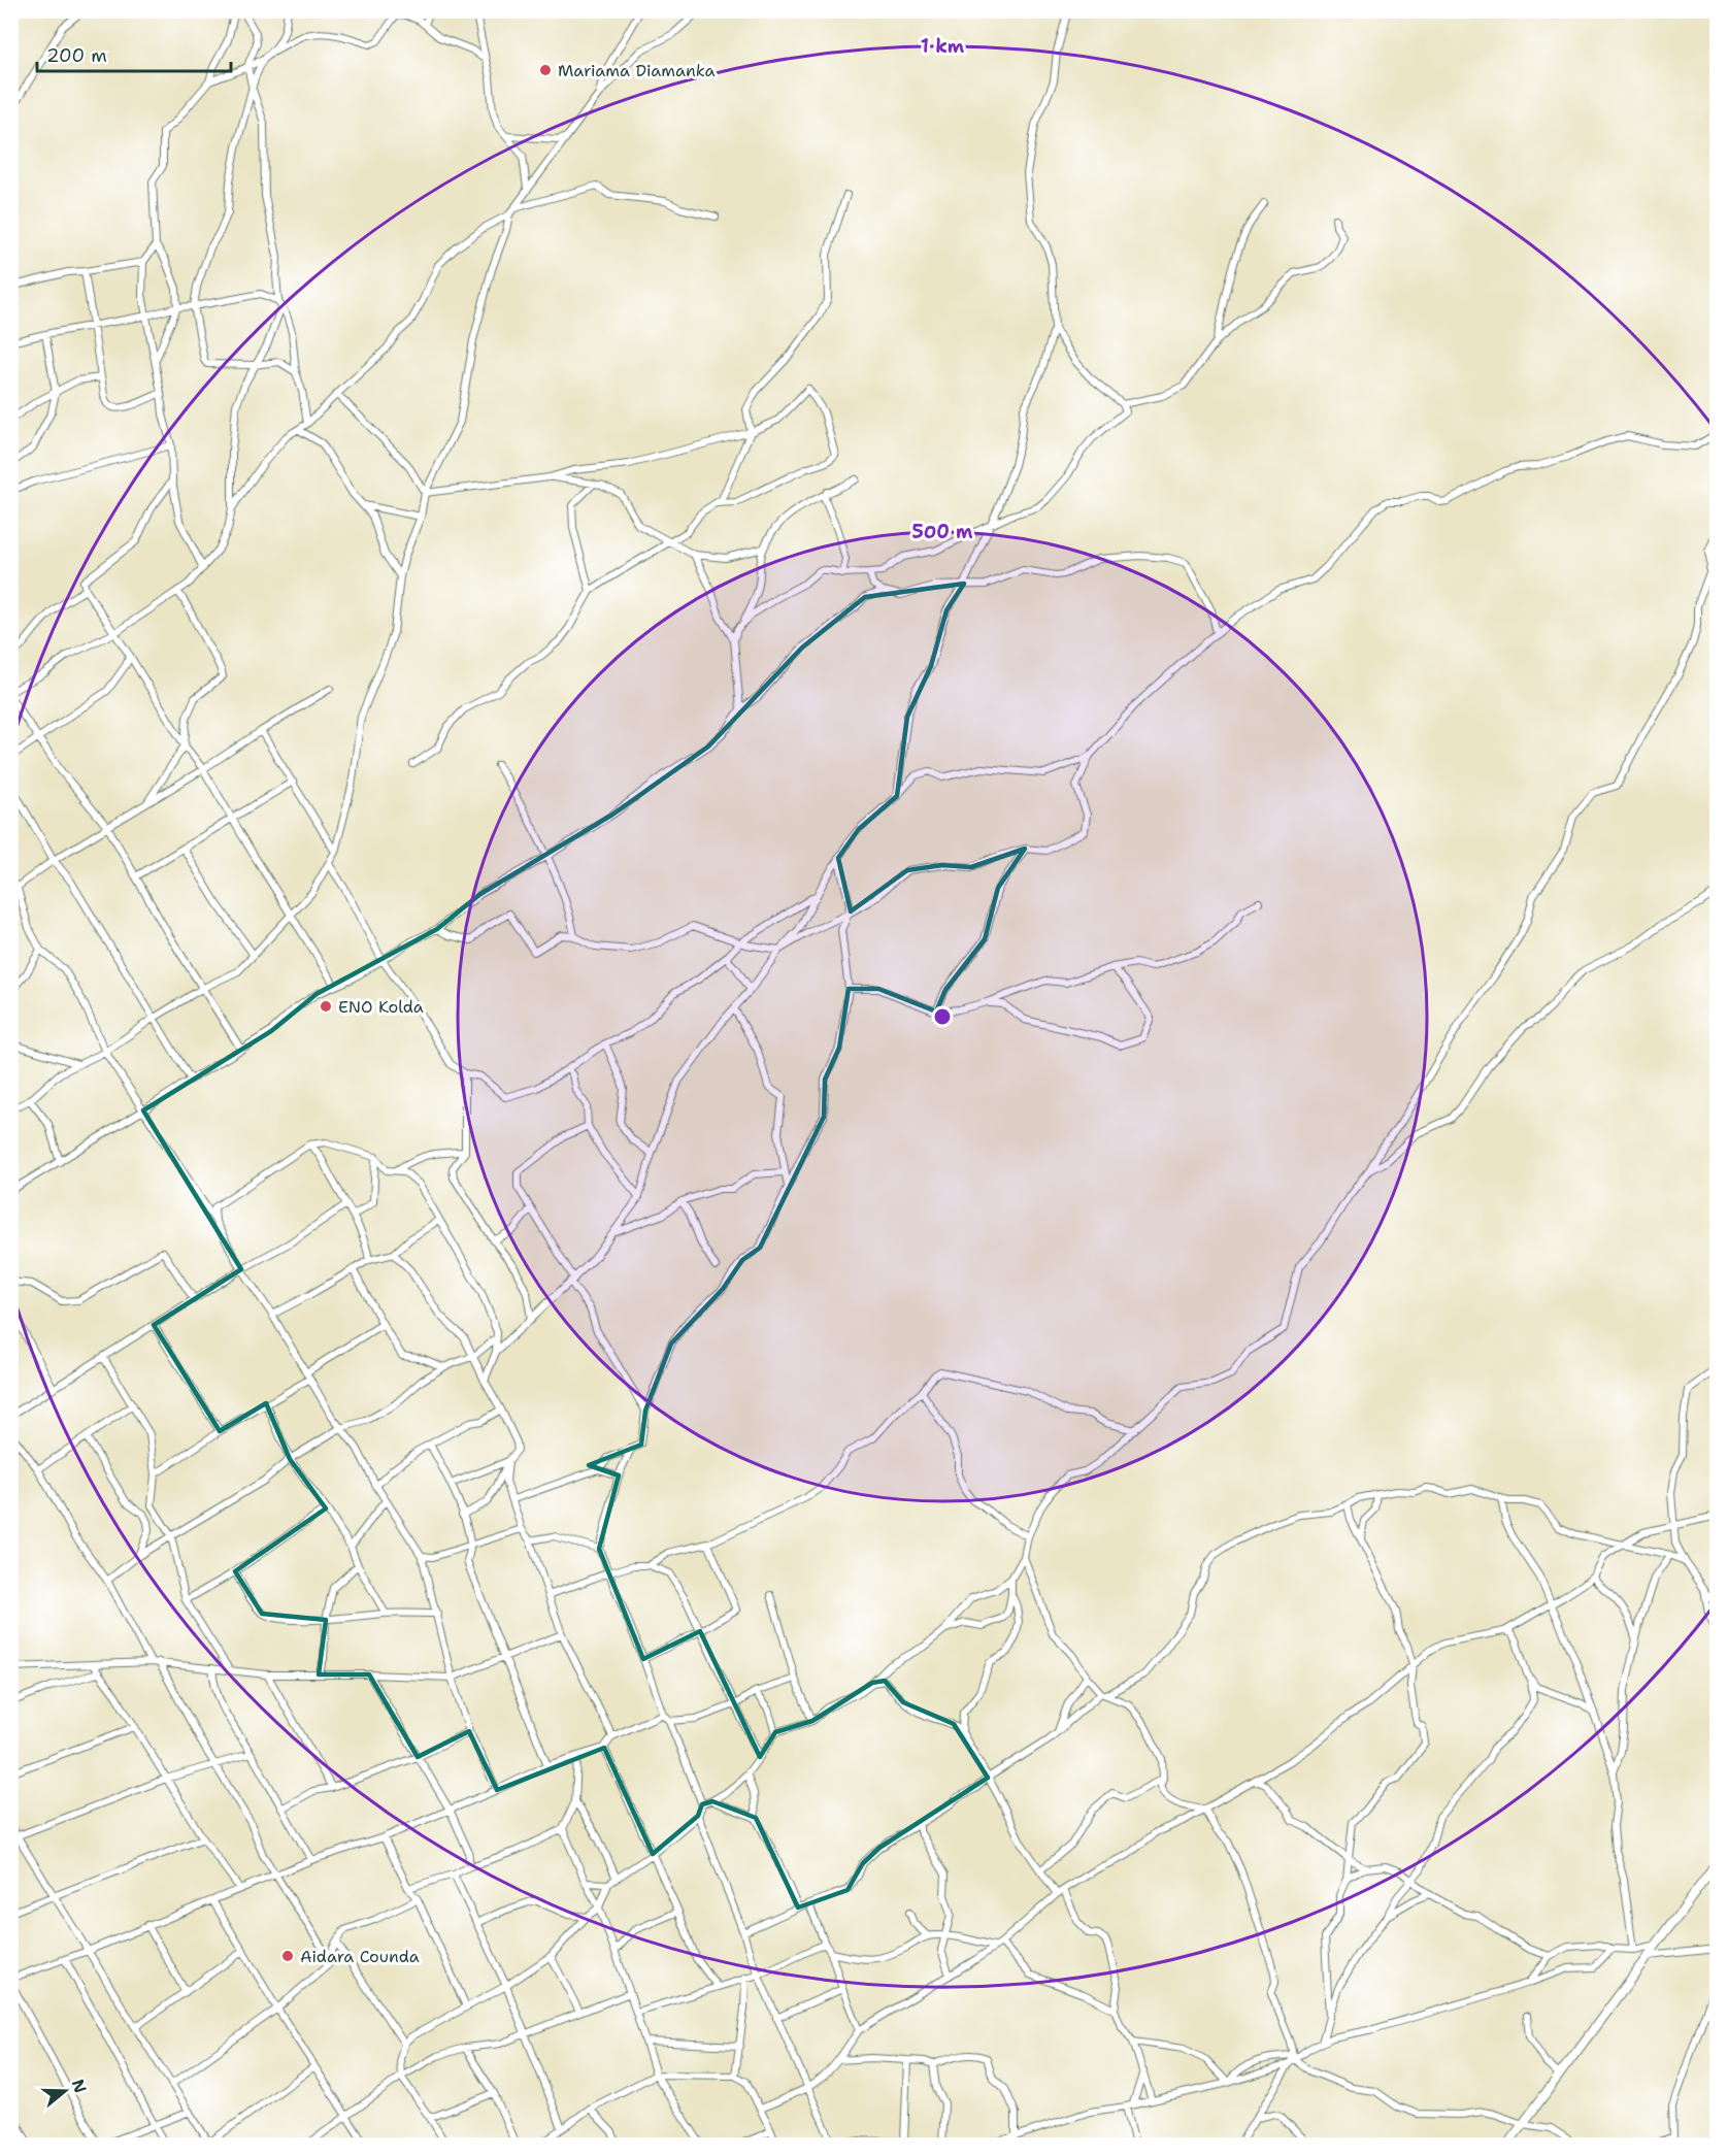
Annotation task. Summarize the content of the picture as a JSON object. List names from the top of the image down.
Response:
{
  "places": ["Mariama Diamanka", "ENO Kolda", "Aidara Counda"],
  "scale_bar": "200 m",
  "north": "right",
  "rings": ["1 km", "500 m"]
}
